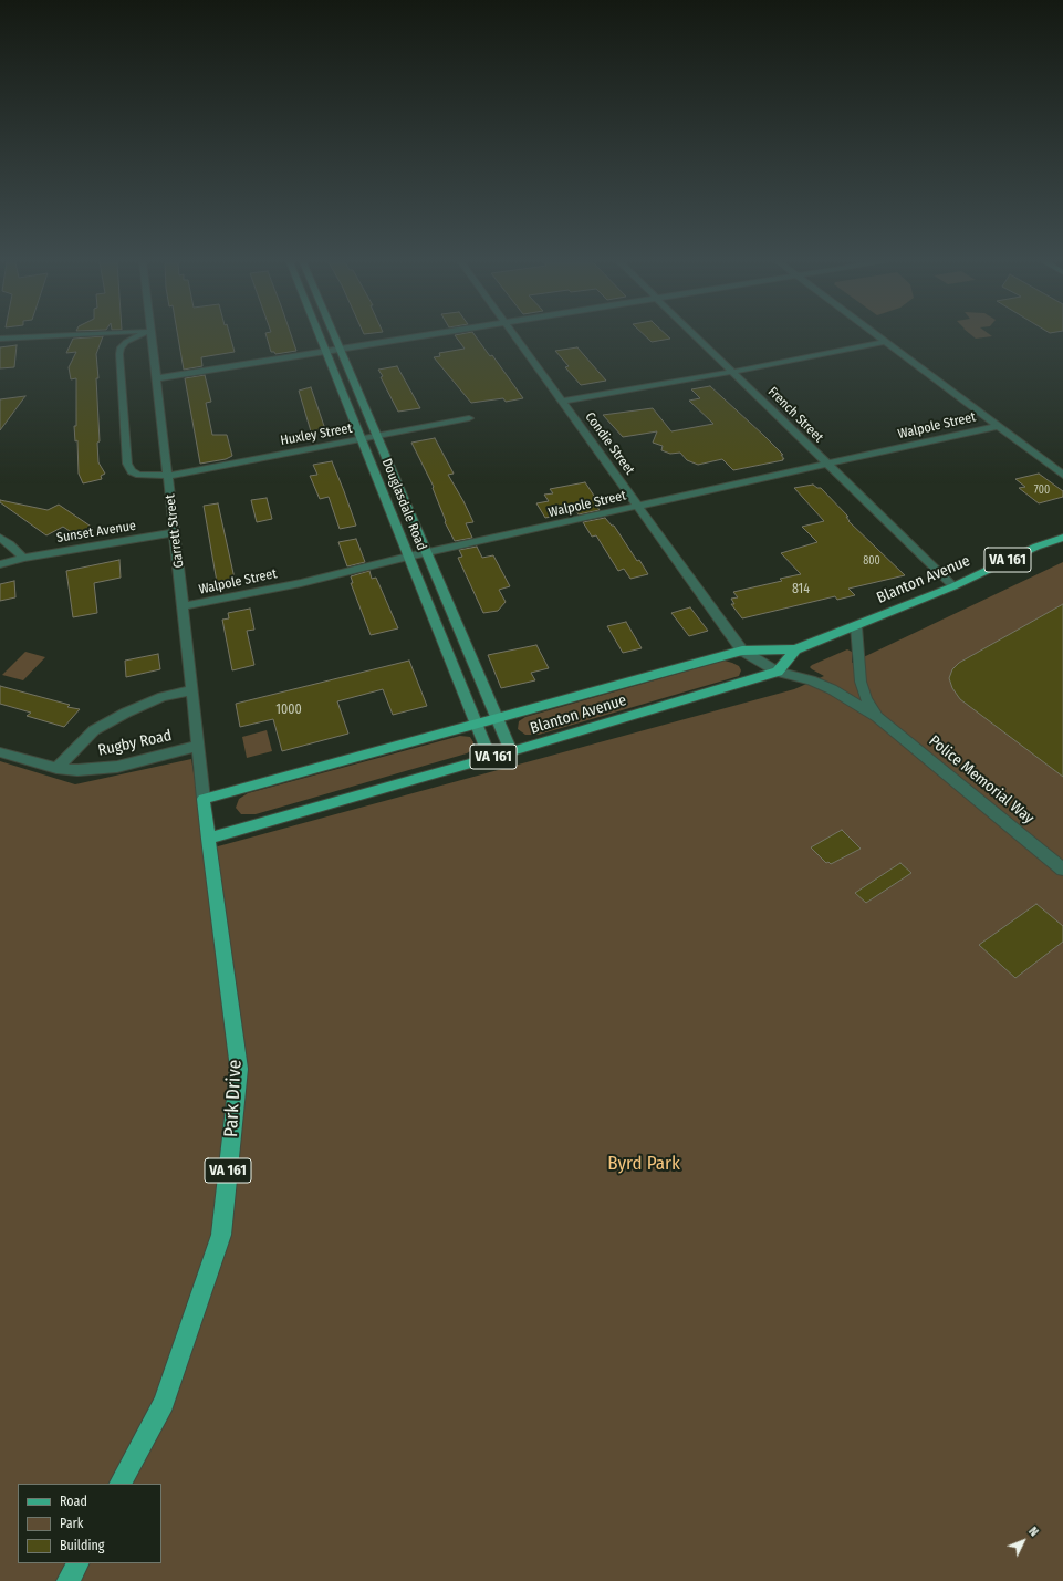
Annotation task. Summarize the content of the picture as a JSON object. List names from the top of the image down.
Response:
{
  "streets": {
    "main road": ["VA 161", "Blanton Avenue", "Park Drive"],
    "street": [
      "French Street",
      "Walpole Street",
      "Huxley Street",
      "Condie Street",
      "Douglasdale Road",
      "Garrett Street",
      "Sunset Avenue",
      "Rugby Road",
      "Police Memorial Way"
    ]
  },
  "crossings": [
    ["French Street", "Walpole Street"],
    ["French Street", "Blanton Avenue"],
    ["Walpole Street", "Condie Street"],
    ["Walpole Street", "Douglasdale Road"],
    ["Walpole Street", "Garrett Street"],
    ["Huxley Street", "Douglasdale Road"],
    ["Huxley Street", "Garrett Street"],
    ["Condie Street", "Blanton Avenue"],
    ["Condie Street", "Police Memorial Way"],
    ["Douglasdale Road", "Blanton Avenue"],
    ["Garrett Street", "Sunset Avenue"],
    ["Garrett Street", "Blanton Avenue"],
    ["Garrett Street", "Rugby Road"],
    ["Garrett Street", "Park Drive"],
    ["Blanton Avenue", "Police Memorial Way"],
    ["Blanton Avenue", "Park Drive"]
  ],
  "parks": ["Byrd Park"],
  "house_numbers": [
    "700",
    "800",
    "814",
    "1000"
  ],
  "legend": ["Road", "Park", "Building"],
  "north": "top right"
}
